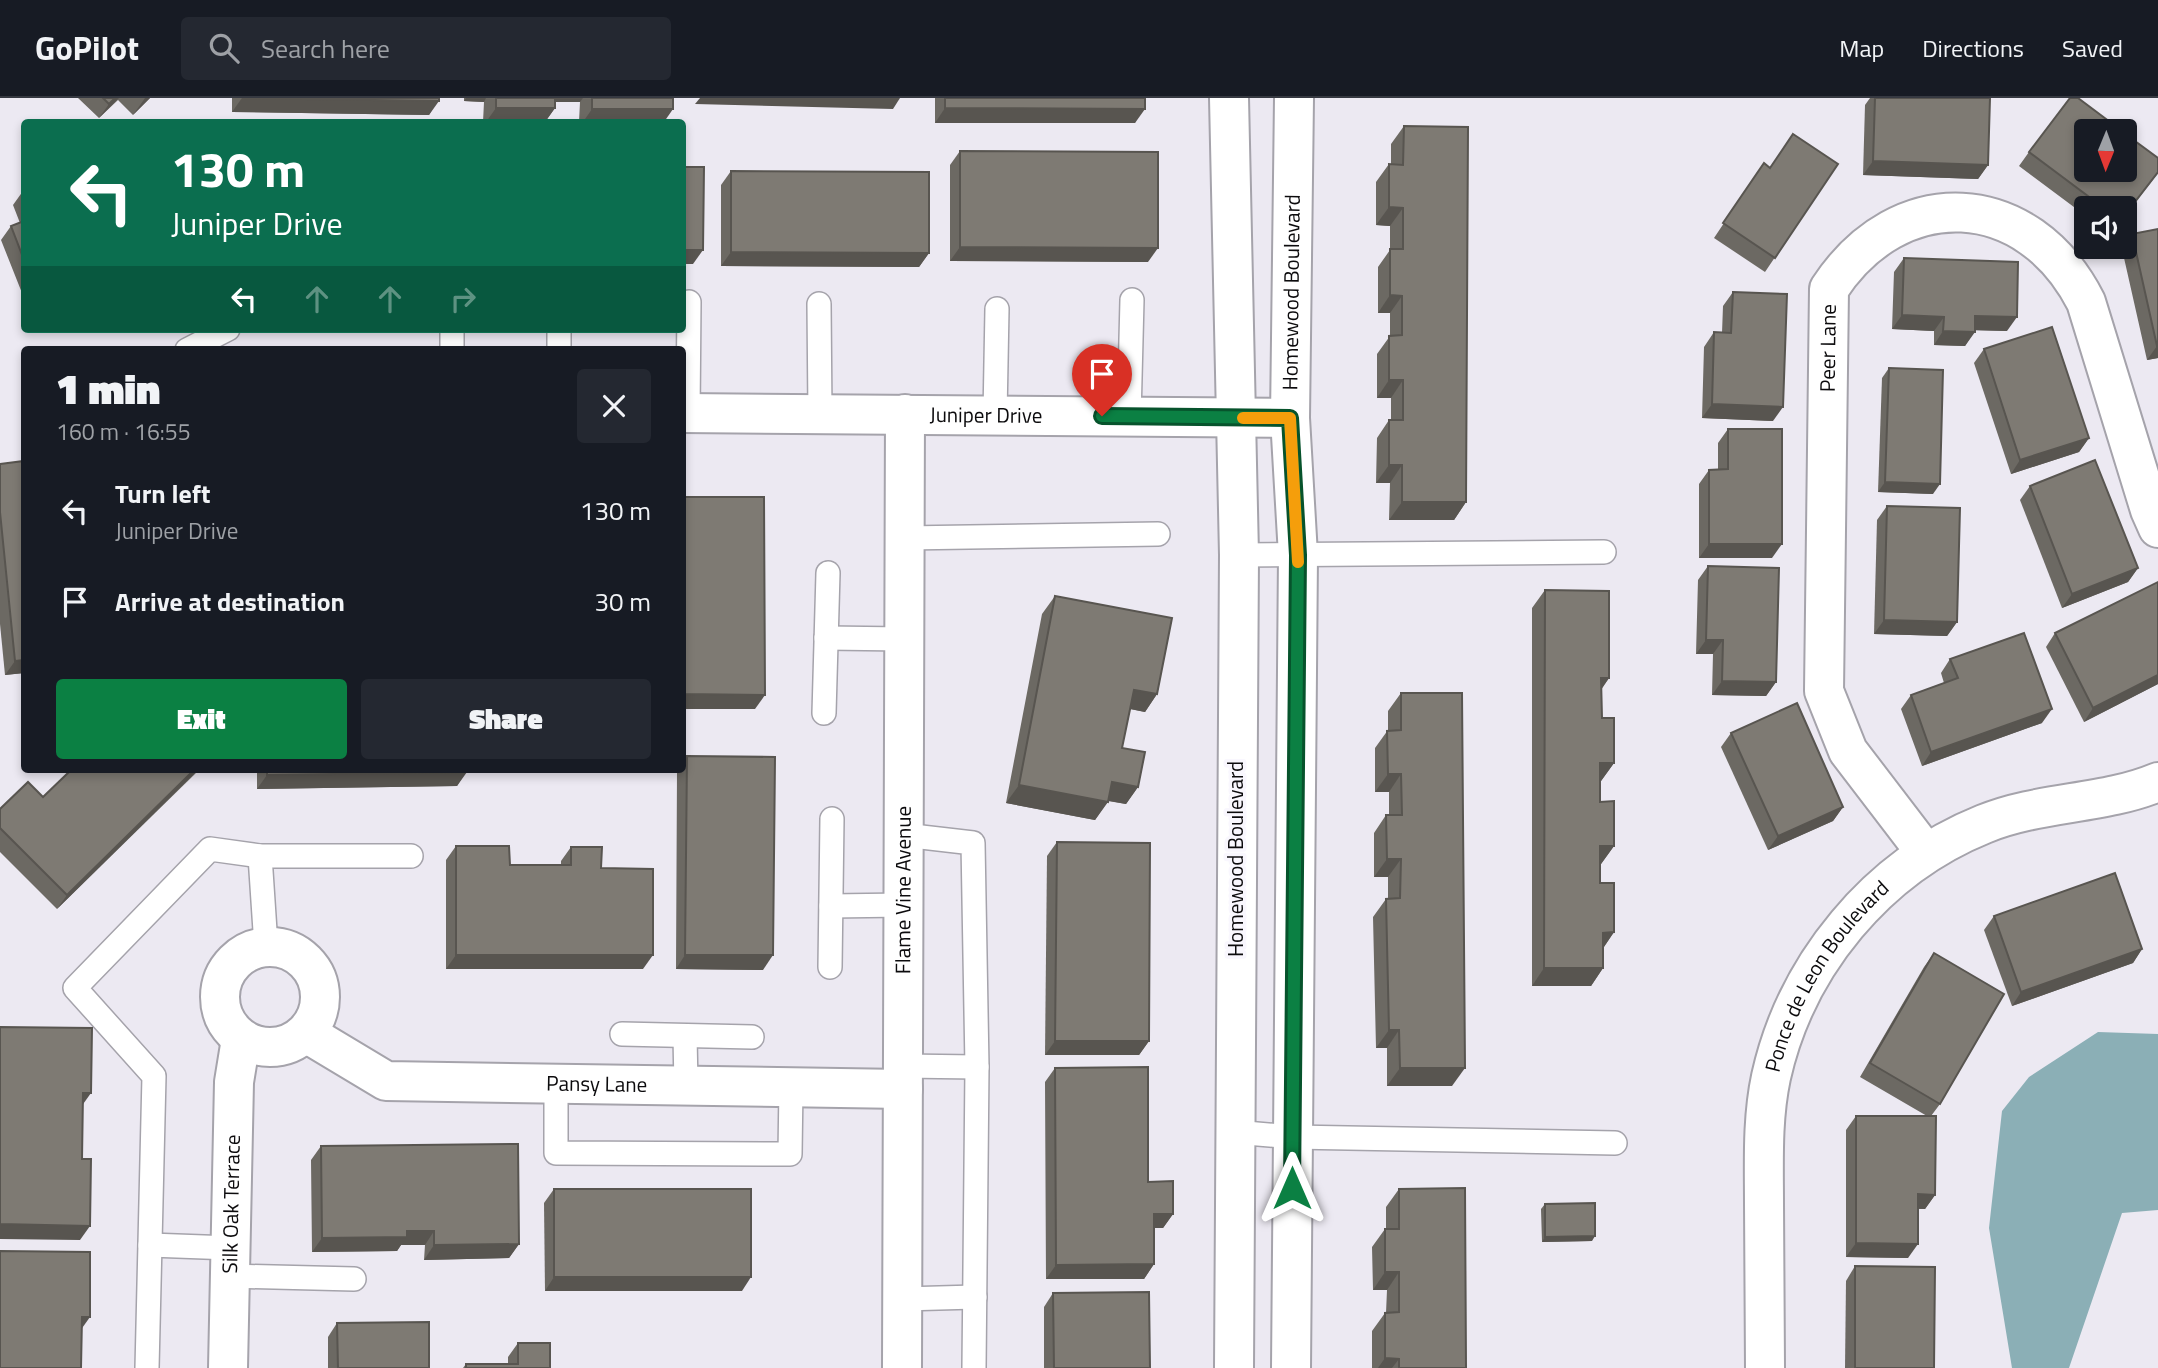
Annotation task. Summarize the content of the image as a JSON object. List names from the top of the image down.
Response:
{
  "streets": {
    "street": [
      "Homewood Boulevard",
      "Peer Lane",
      "Juniper Drive",
      "Flame Vine Avenue",
      "Ponce de Leon Boulevard",
      "Pansy Lane",
      "Silk Oak Terrace"
    ]
  },
  "crossings": [
    ["Homewood Boulevard", "Juniper Drive"],
    ["Peer Lane", "Ponce de Leon Boulevard"],
    ["Juniper Drive", "Flame Vine Avenue"],
    ["Flame Vine Avenue", "Pansy Lane"],
    ["Pansy Lane", "Silk Oak Terrace"]
  ],
  "north": "bottom",
  "page": {
    "header": "GoPilot",
    "search": "Search here",
    "nav": ["Map", "Directions", "Saved"],
    "turn": ["130 m", "Juniper Drive"],
    "heading": ["1 min", "160 m · 16:55"],
    "list": [
      {
        "name": "Turn left",
        "note": "Juniper Drive",
        "value": "130 m"
      },
      {
        "name": "Arrive at destination",
        "value": "30 m"
      }
    ],
    "buttons": ["Exit", "Share"]
  }
}
